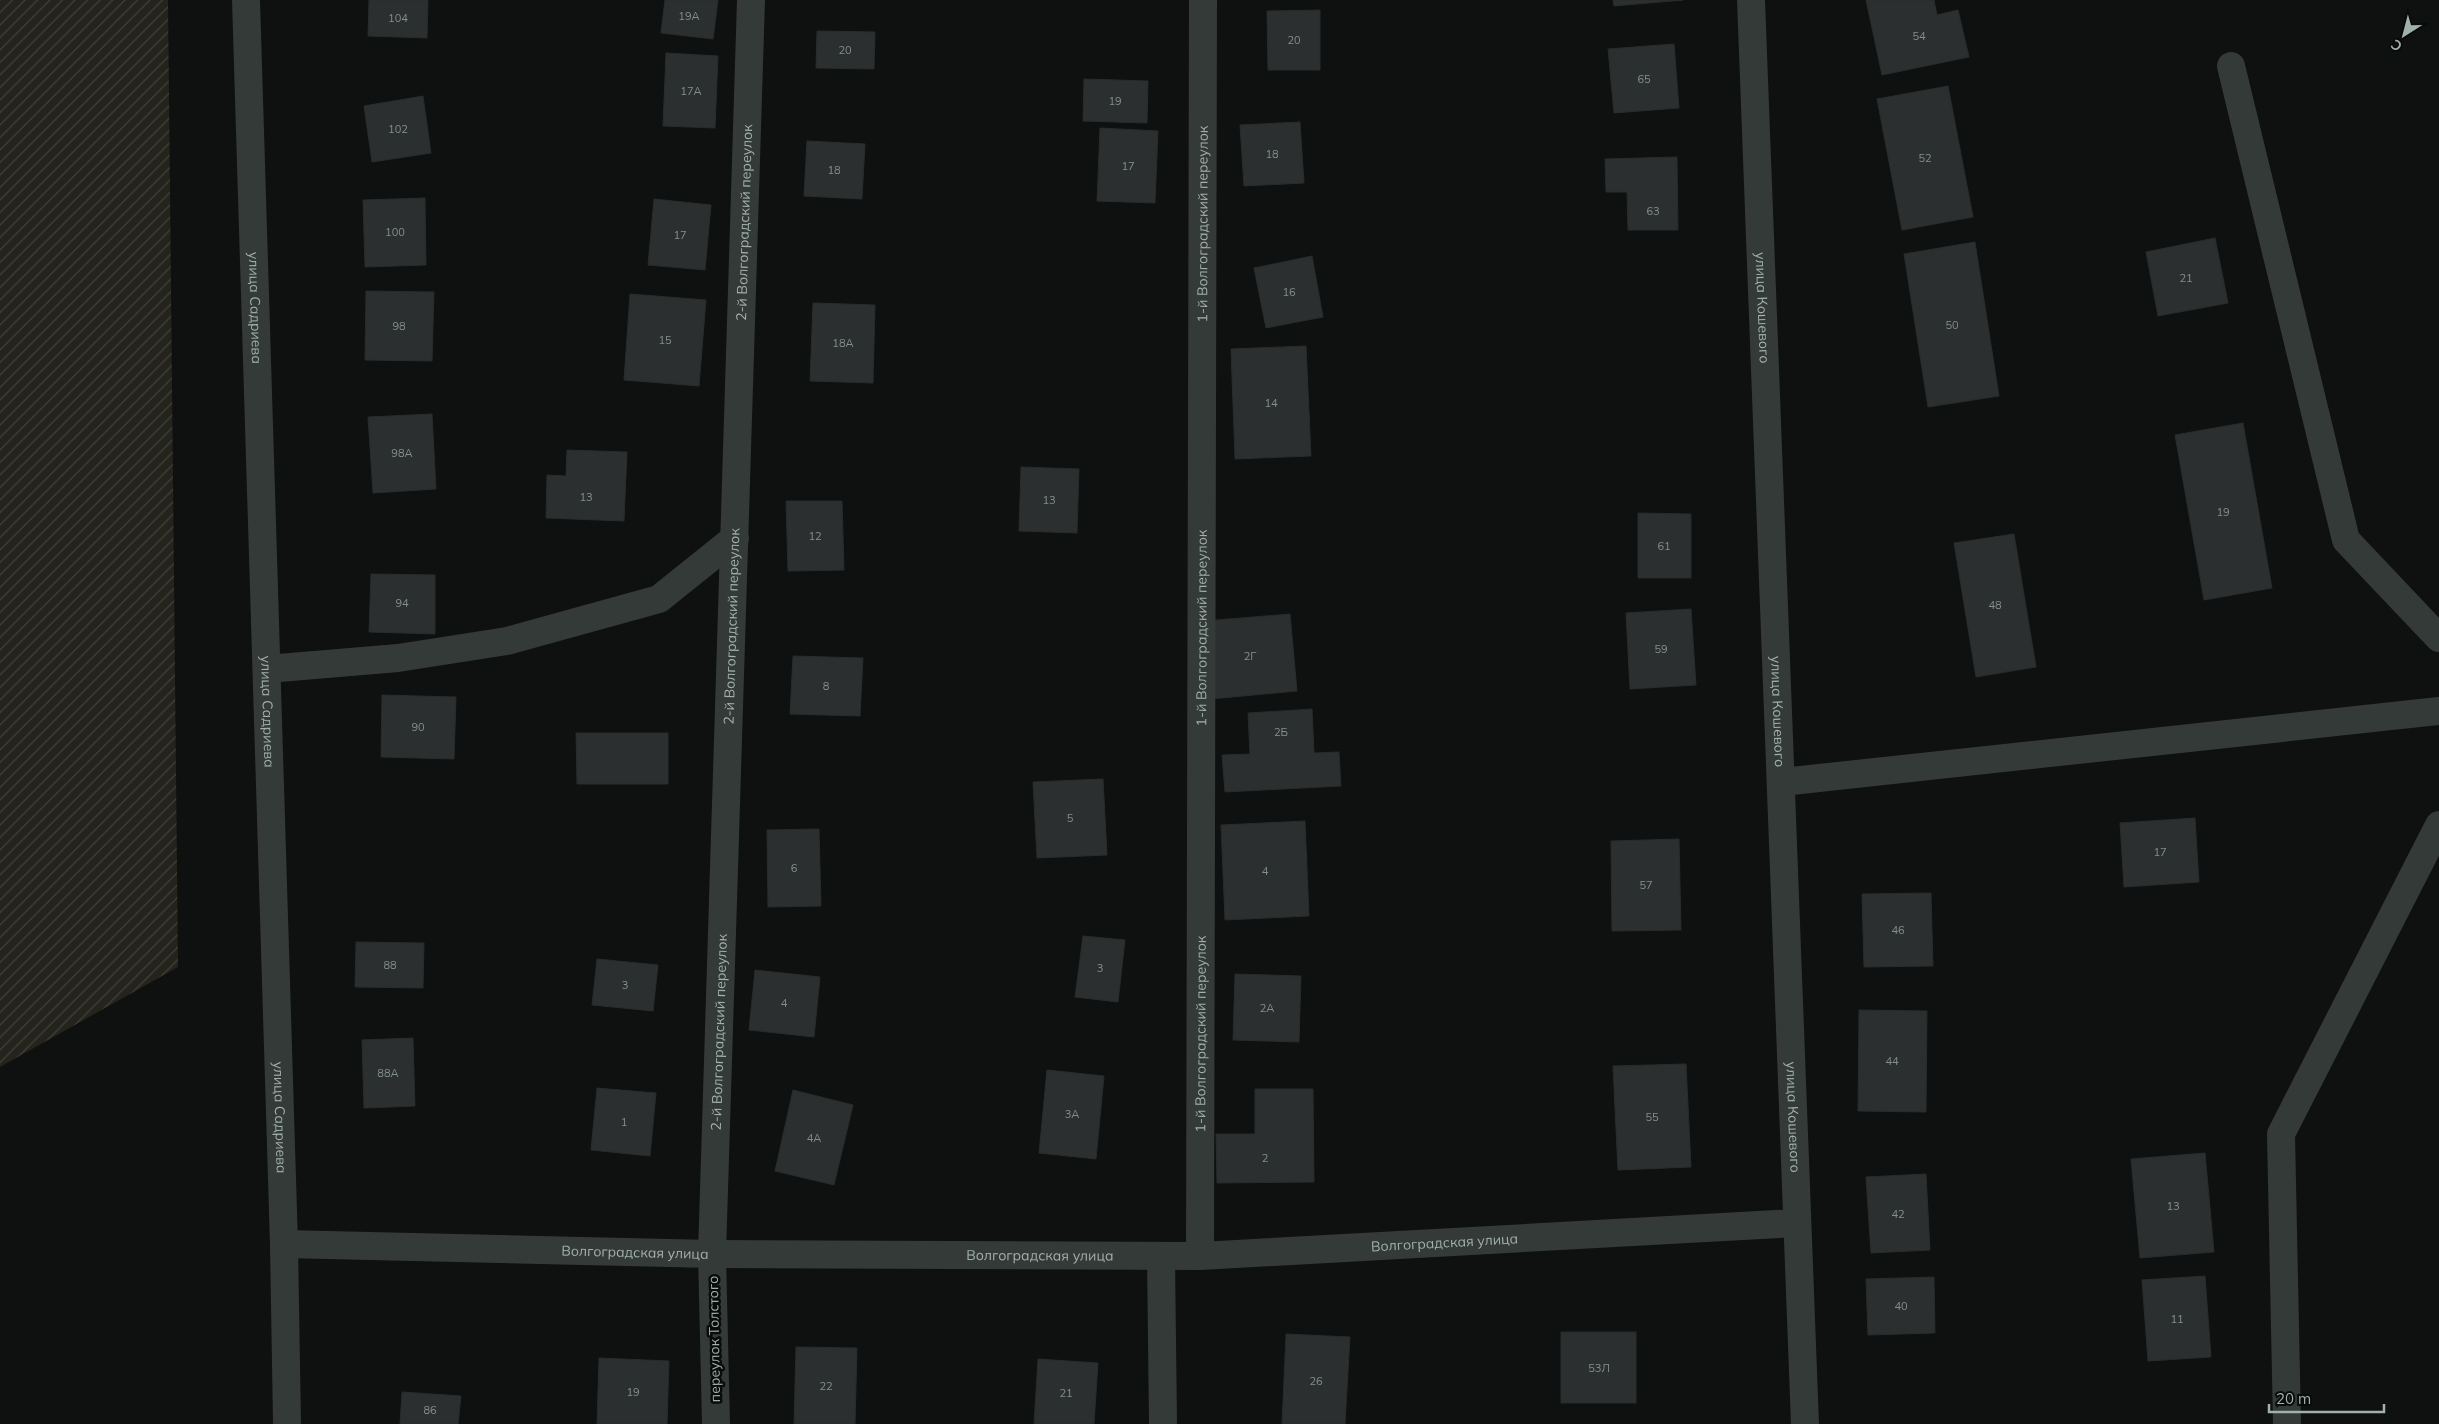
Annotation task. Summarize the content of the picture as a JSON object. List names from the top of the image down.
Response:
{
  "streets": {
    "street": [
      "2-й Волгоградский переулок",
      "1-й Волгоградский переулок",
      "улица Садриева",
      "улица Кошевого",
      "Волгоградская улица",
      "переулок Толстого"
    ]
  },
  "crossings": [
    ["2-й Волгоградский переулок", "Волгоградская улица"],
    ["2-й Волгоградский переулок", "переулок Толстого"],
    ["1-й Волгоградский переулок", "Волгоградская улица"],
    ["улица Садриева", "Волгоградская улица"],
    ["улица Кошевого", "Волгоградская улица"],
    ["Волгоградская улица", "переулок Толстого"]
  ],
  "house_numbers": [
    "19А",
    "104",
    "54",
    "20",
    "20",
    "65",
    "17А",
    "19",
    "102",
    "18",
    "52",
    "17",
    "18",
    "63",
    "100",
    "17",
    "21",
    "16",
    "50",
    "98",
    "15",
    "18А",
    "14",
    "98А",
    "13",
    "13",
    "19",
    "12",
    "61",
    "94",
    "48",
    "59",
    "2Г",
    "8",
    "90",
    "2Б",
    "5",
    "17",
    "6",
    "4",
    "57",
    "46",
    "88",
    "3",
    "3",
    "4",
    "2А",
    "44",
    "88А",
    "3А",
    "55",
    "1",
    "4А",
    "2",
    "13",
    "42",
    "40",
    "11",
    "53Л",
    "26",
    "22",
    "19",
    "21",
    "86"
  ],
  "scale_bar": "20 m",
  "north": "bottom left"
}
